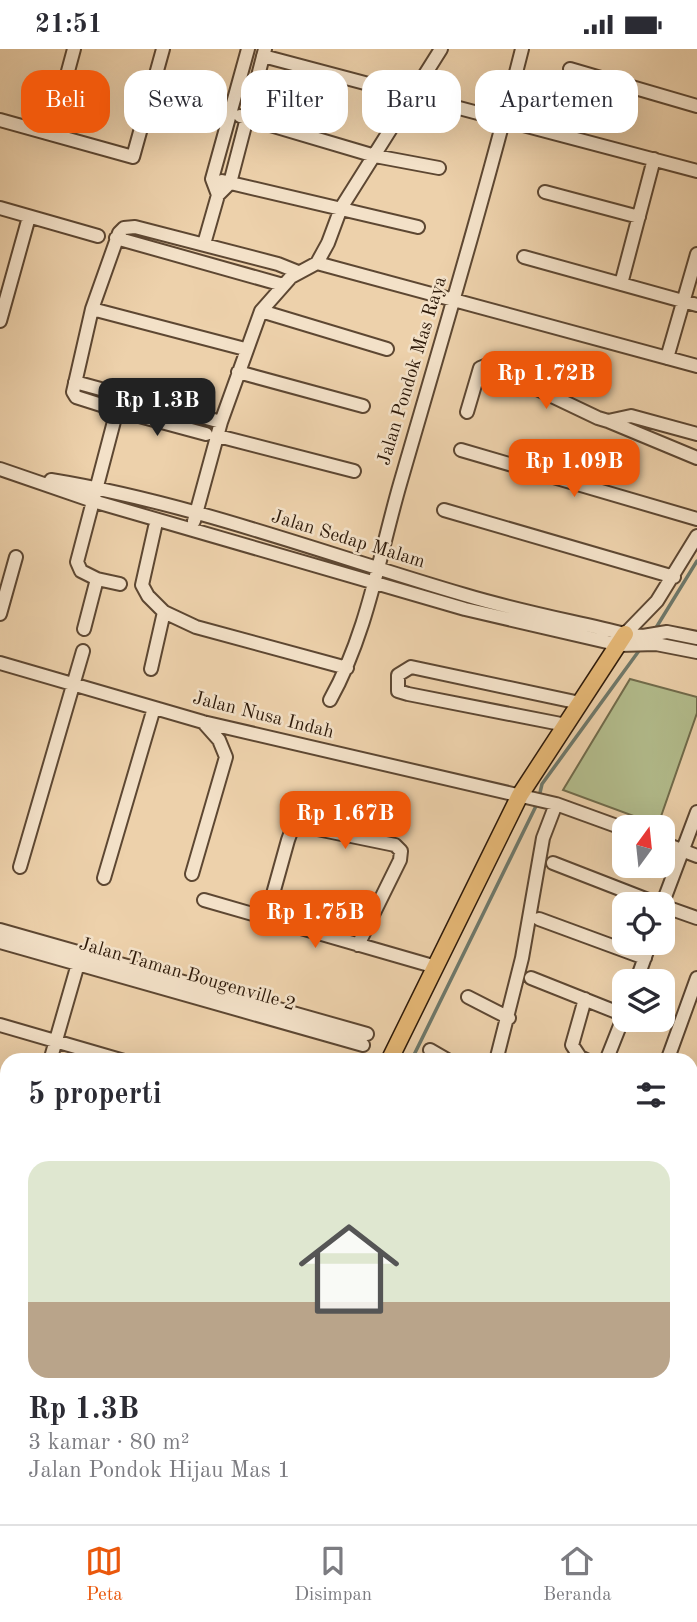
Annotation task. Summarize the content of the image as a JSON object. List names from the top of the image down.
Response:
{
  "streets": {
    "street": [
      "Jalan Pondok Mas Raya",
      "Jalan Sedap Malam",
      "Jalan Nusa Indah",
      "Jalan Taman Bougenville 2"
    ]
  },
  "crossings": [
    ["Jalan Pondok Mas Raya", "Jalan Sedap Malam"]
  ],
  "north": "top",
  "page": {
    "status": "21:51",
    "chip": [
      "Beli",
      "Sewa",
      "Filter",
      "Baru",
      "Apartemen"
    ],
    "price": [
      "Rp 1.72B",
      "Rp 1.3B",
      "Rp 1.09B",
      "Rp 1.67B",
      "Rp 1.75B"
    ],
    "heading": "5 properti",
    "list": [
      {
        "name": "Rp 1.3B",
        "note": "3 kamar · 80 m² · Jalan Pondok Hijau Mas 1"
      }
    ],
    "tabs": ["Peta", "Disimpan", "Beranda"]
  }
}
